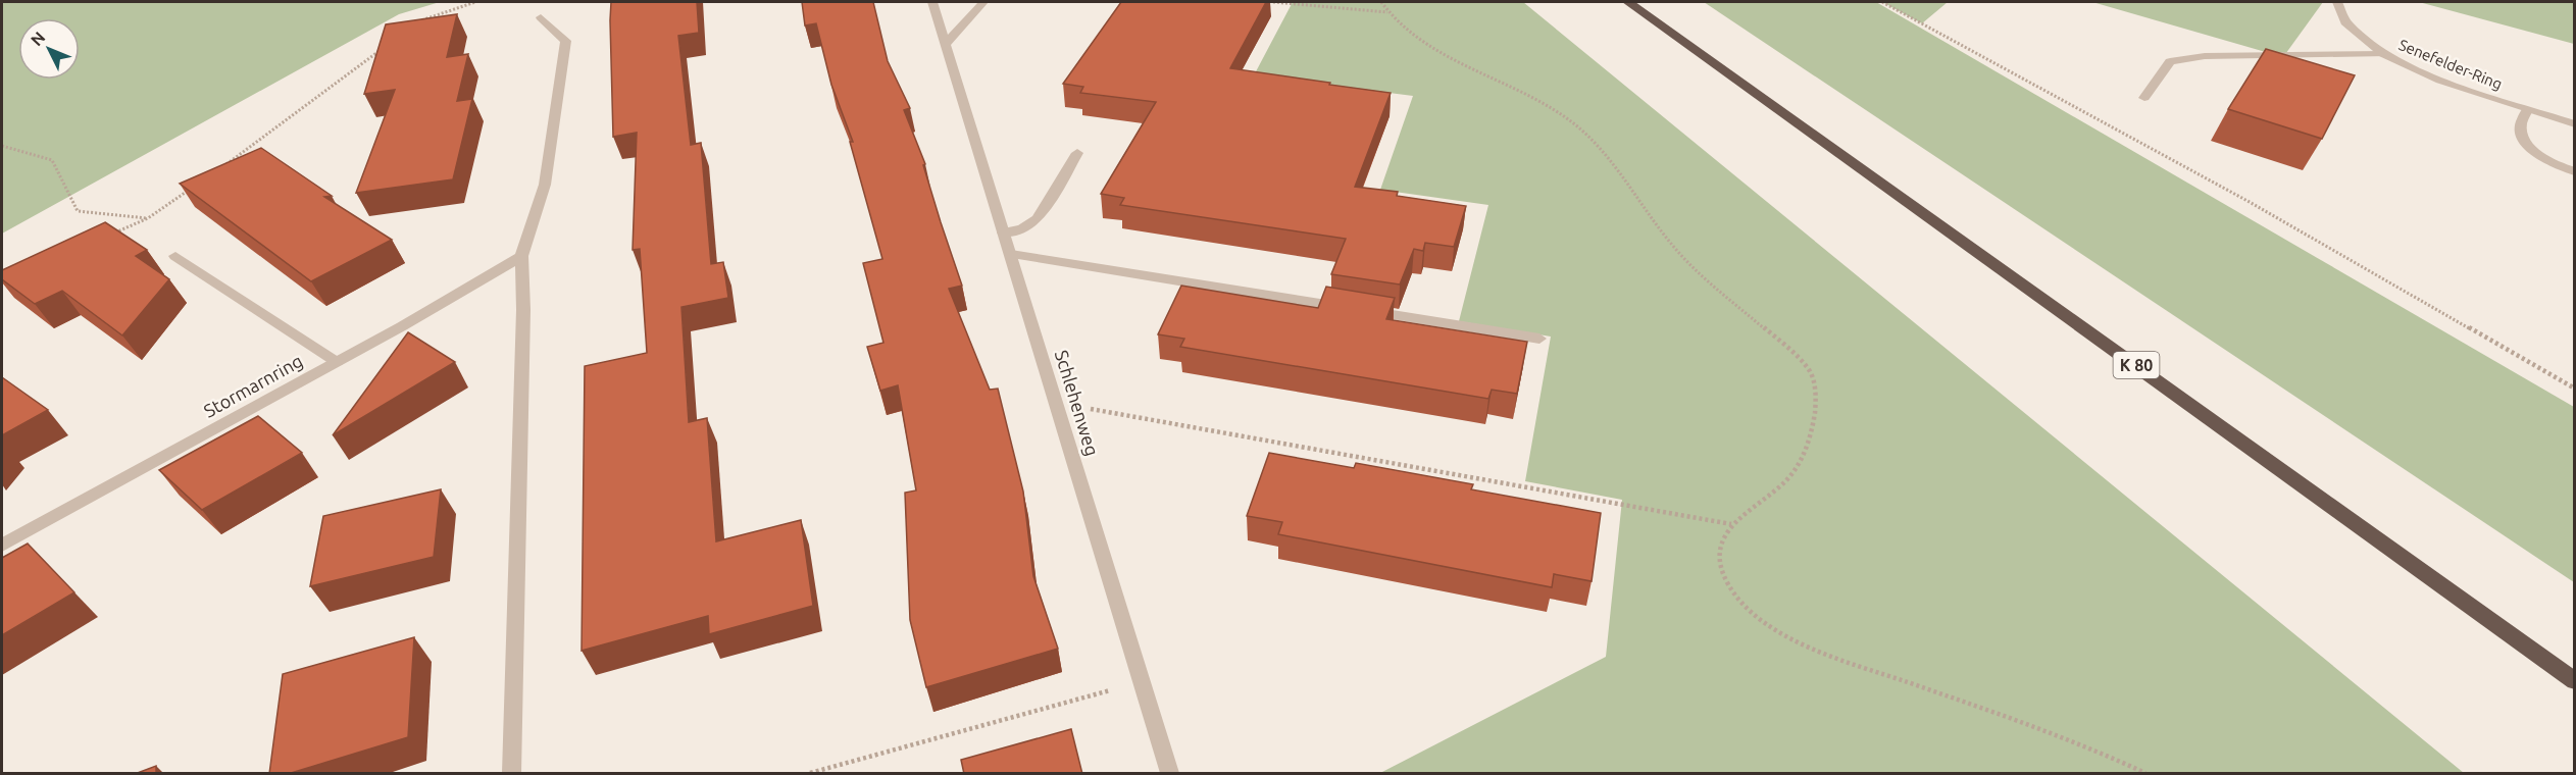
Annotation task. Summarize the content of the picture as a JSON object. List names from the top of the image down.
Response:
{
  "streets": {
    "highway": ["K 80"],
    "street": ["Senefelder-Ring", "Stormarnring", "Schlehenweg"]
  },
  "north": "top left"
}
